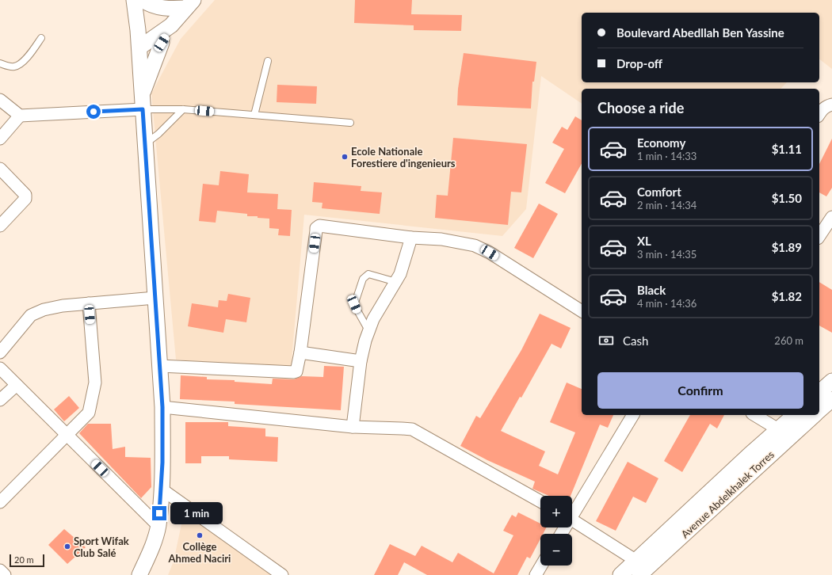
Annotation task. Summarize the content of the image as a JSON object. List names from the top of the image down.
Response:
{
  "streets": {
    "street": ["Avenue Abdelkhalek Torres"]
  },
  "places": ["Ecole Nationale Forestiere d'ingenieurs", "Collège Ahmed Naciri", "Sport Wifak Club Salé"],
  "scale_bar": "20 m",
  "page": {
    "banner": ["Boulevard Abedllah Ben Yassine", "Drop-off"],
    "heading": "Choose a ride",
    "list": [
      {
        "name": "Economy",
        "note": "1 min · 14:33",
        "value": "$1.11"
      },
      {
        "name": "Comfort",
        "note": "2 min · 14:34",
        "value": "$1.50"
      },
      {
        "name": "XL",
        "note": "3 min · 14:35",
        "value": "$1.89"
      },
      {
        "name": "Black",
        "note": "4 min · 14:36",
        "value": "$1.82"
      }
    ],
    "pay": ["Cash", "260 m"],
    "buttons": "Confirm",
    "map_buttons": ["+", "−"],
    "bubble": "1 min",
    "scale": "20 m"
  }
}
